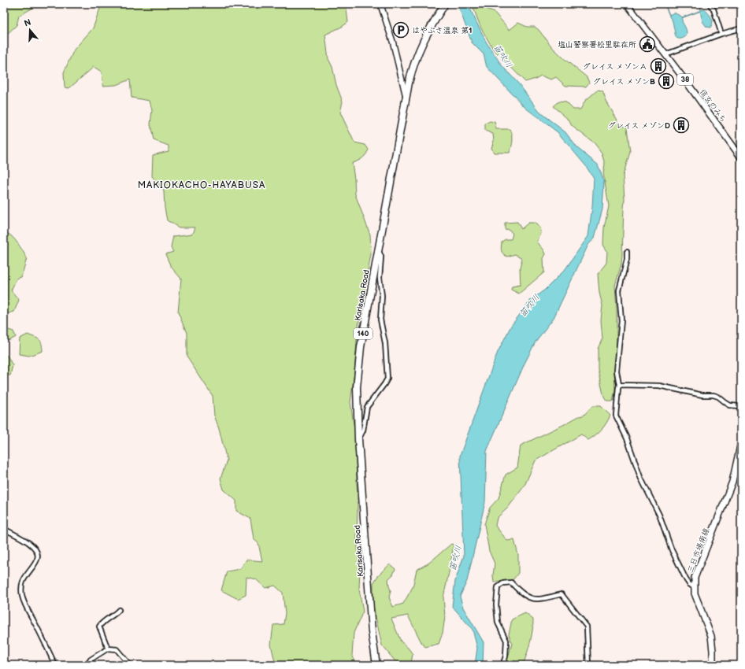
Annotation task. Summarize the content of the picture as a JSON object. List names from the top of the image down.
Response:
{
  "streets": {
    "highway": ["Karisaka Road", "140"],
    "main road": ["38", "信玄のみち", "三日市場南線"]
  },
  "districts": ["MAKIOKACHO-HAYABUSA"],
  "water": ["笛吹川"],
  "places": {
    "parking": ["はやぶさ温泉 第1"],
    "public building": ["塩山警察署松里駐在所"],
    "building": ["グレイス メゾンＡ", "グレイス メゾンB", "グレイス メゾンD"]
  },
  "north": "top"
}
